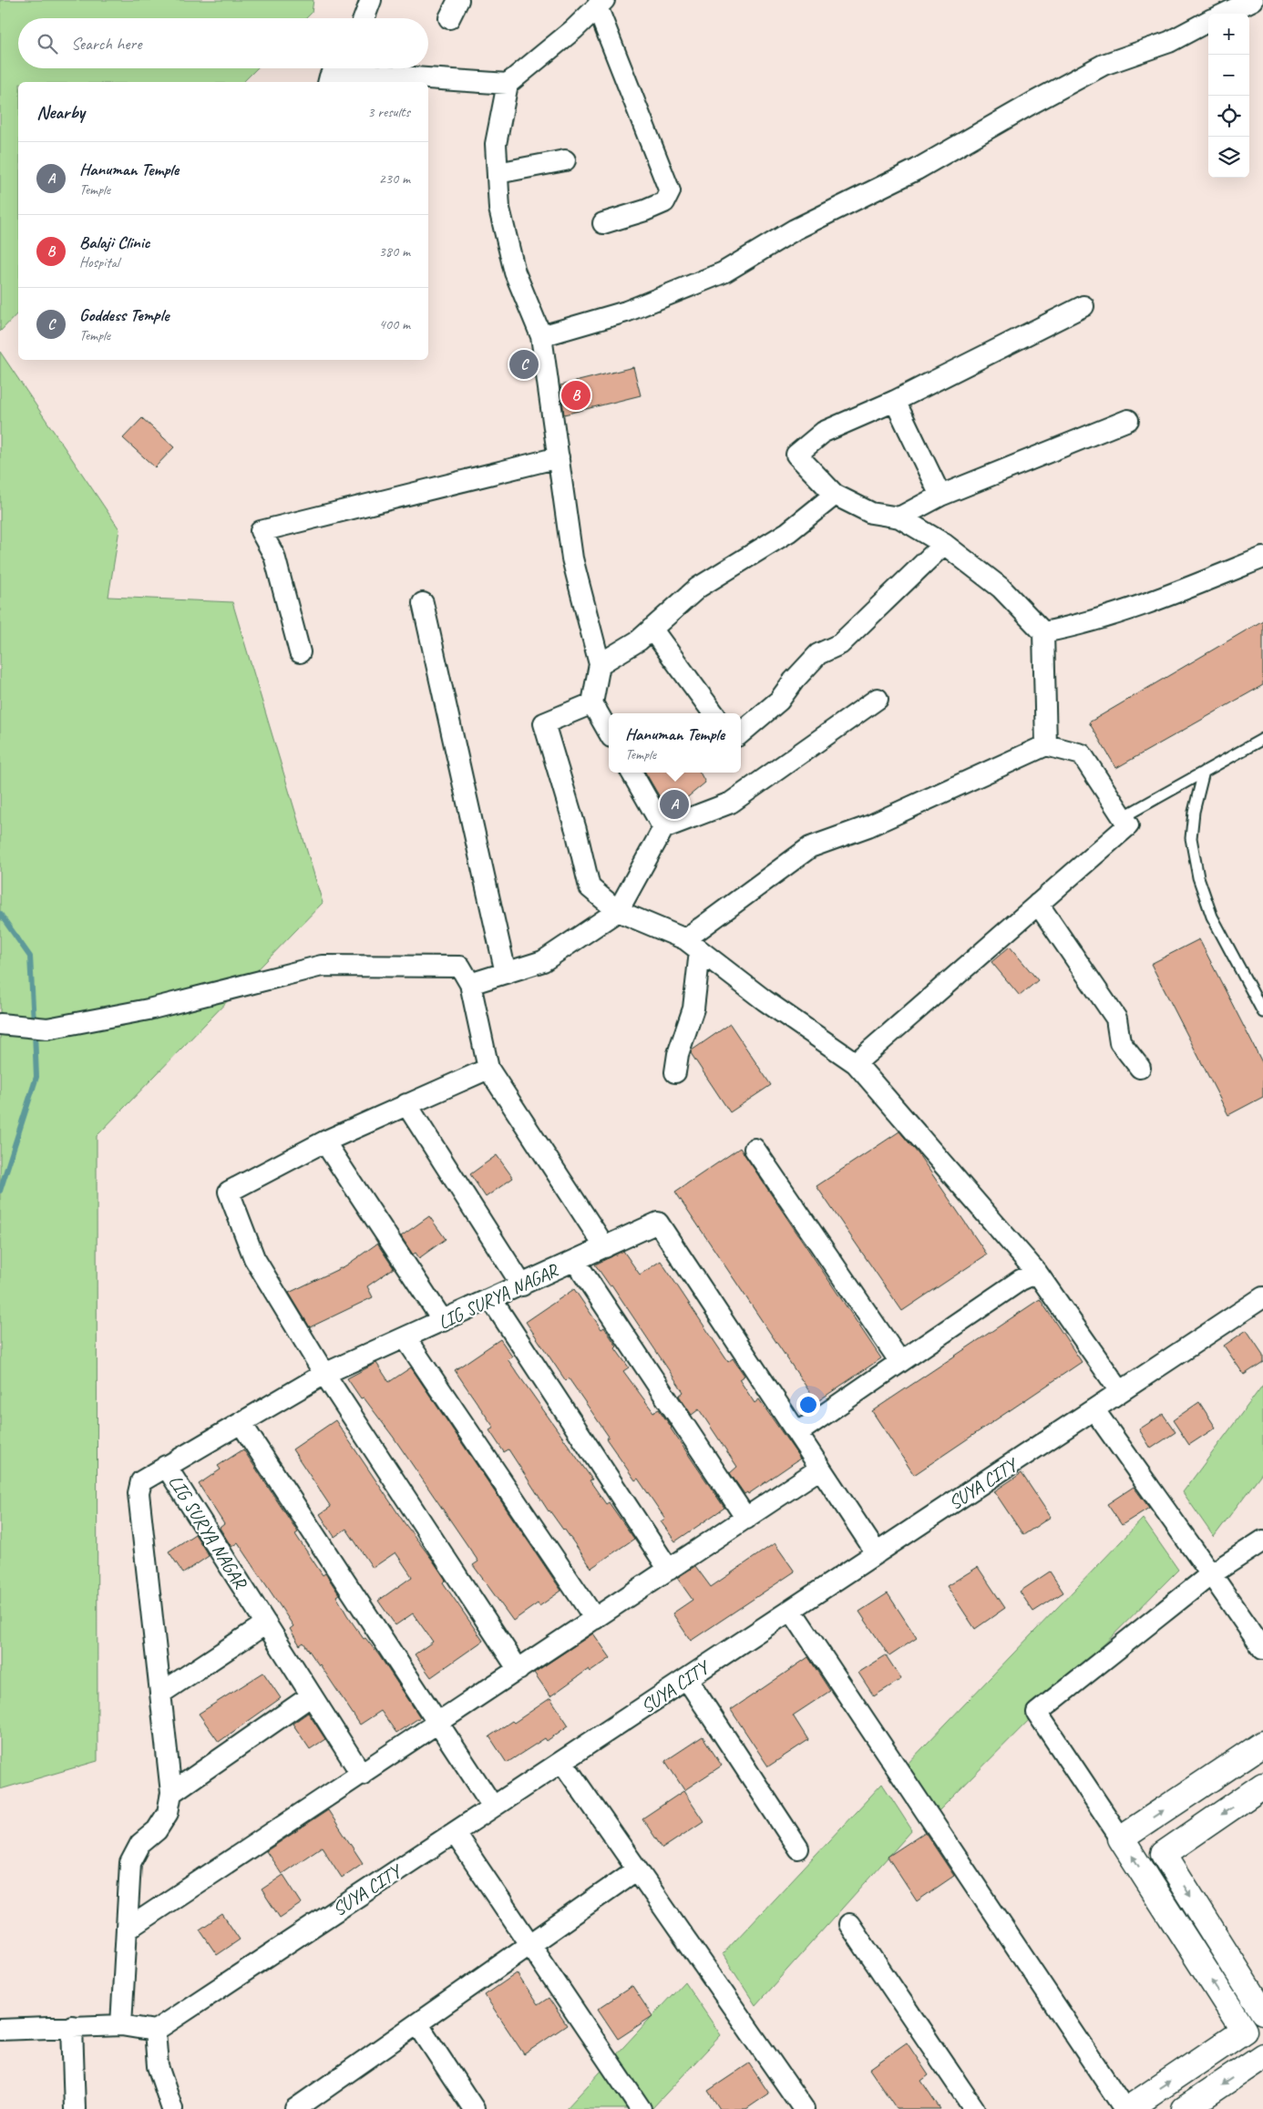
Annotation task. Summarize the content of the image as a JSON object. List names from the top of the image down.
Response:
{
  "streets": {
    "street": ["LIG SURYA NAGAR", "SUYA CITY"]
  },
  "crossings": [
    ["LIG SURYA NAGAR", "SUYA CITY"]
  ],
  "page": {
    "map_buttons": ["+", "−"],
    "search": "Search here",
    "heading": ["Nearby", "3 results"],
    "list": [
      {
        "mark": "A",
        "name": "Hanuman Temple",
        "note": "Temple",
        "value": "230 m"
      },
      {
        "mark": "B",
        "name": "Balaji Clinic",
        "note": "Hospital",
        "value": "380 m"
      },
      {
        "mark": "C",
        "name": "Goddess Temple",
        "note": "Temple",
        "value": "400 m"
      }
    ],
    "pins": ["C", "B", "A"],
    "popup": ["Hanuman Temple", "Temple"]
  }
}
